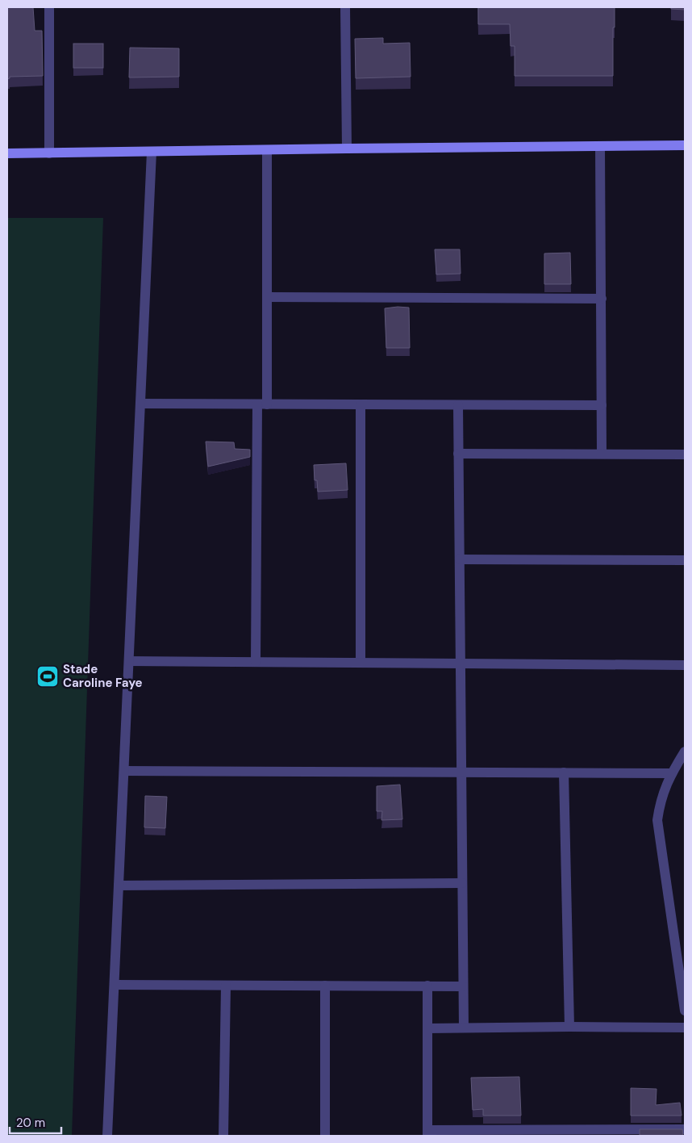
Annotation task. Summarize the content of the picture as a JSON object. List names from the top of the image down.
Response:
{
  "places": {
    "sports": ["Stade Caroline Faye"]
  },
  "scale_bar": "20 m"
}
